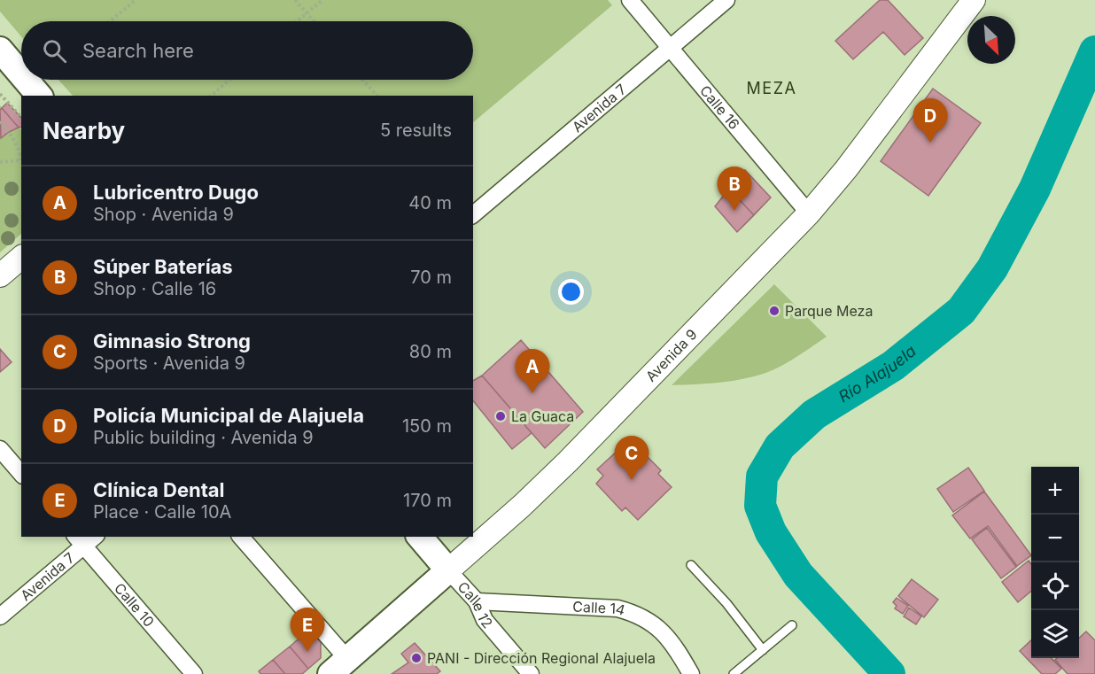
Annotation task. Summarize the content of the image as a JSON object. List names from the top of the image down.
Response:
{
  "streets": {
    "main road": ["Avenida 9", "Calle 12"],
    "street": [
      "Calle 16",
      "Avenida 7",
      "Calle 10",
      "Calle 14"
    ]
  },
  "crossings": [
    ["Calle 16", "Avenida 7"],
    ["Calle 16", "Avenida 9"],
    ["Avenida 7", "Calle 10"],
    ["Avenida 9", "Calle 12"],
    ["Calle 12", "Calle 14"]
  ],
  "districts": ["MEZA"],
  "water": ["Río Alajuela"],
  "places": ["Parque Meza", "La Guaca", "PANI - Dirección Regional Alajuela"],
  "north": "bottom right",
  "page": {
    "search": "Search here",
    "heading": ["Nearby", "5 results"],
    "pins": [
      "D",
      "B",
      "A",
      "C",
      "E"
    ],
    "list": [
      {
        "mark": "A",
        "name": "Lubricentro Dugo",
        "note": "Shop · Avenida 9",
        "value": "40 m"
      },
      {
        "mark": "B",
        "name": "Súper Baterías",
        "note": "Shop · Calle 16",
        "value": "70 m"
      },
      {
        "mark": "C",
        "name": "Gimnasio Strong",
        "note": "Sports · Avenida 9",
        "value": "80 m"
      },
      {
        "mark": "D",
        "name": "Policía Municipal de Alajuela",
        "note": "Public building · Avenida 9",
        "value": "150 m"
      },
      {
        "mark": "E",
        "name": "Clínica Dental",
        "note": "Place · Calle 10A",
        "value": "170 m"
      }
    ],
    "map_buttons": ["+", "−"]
  }
}
